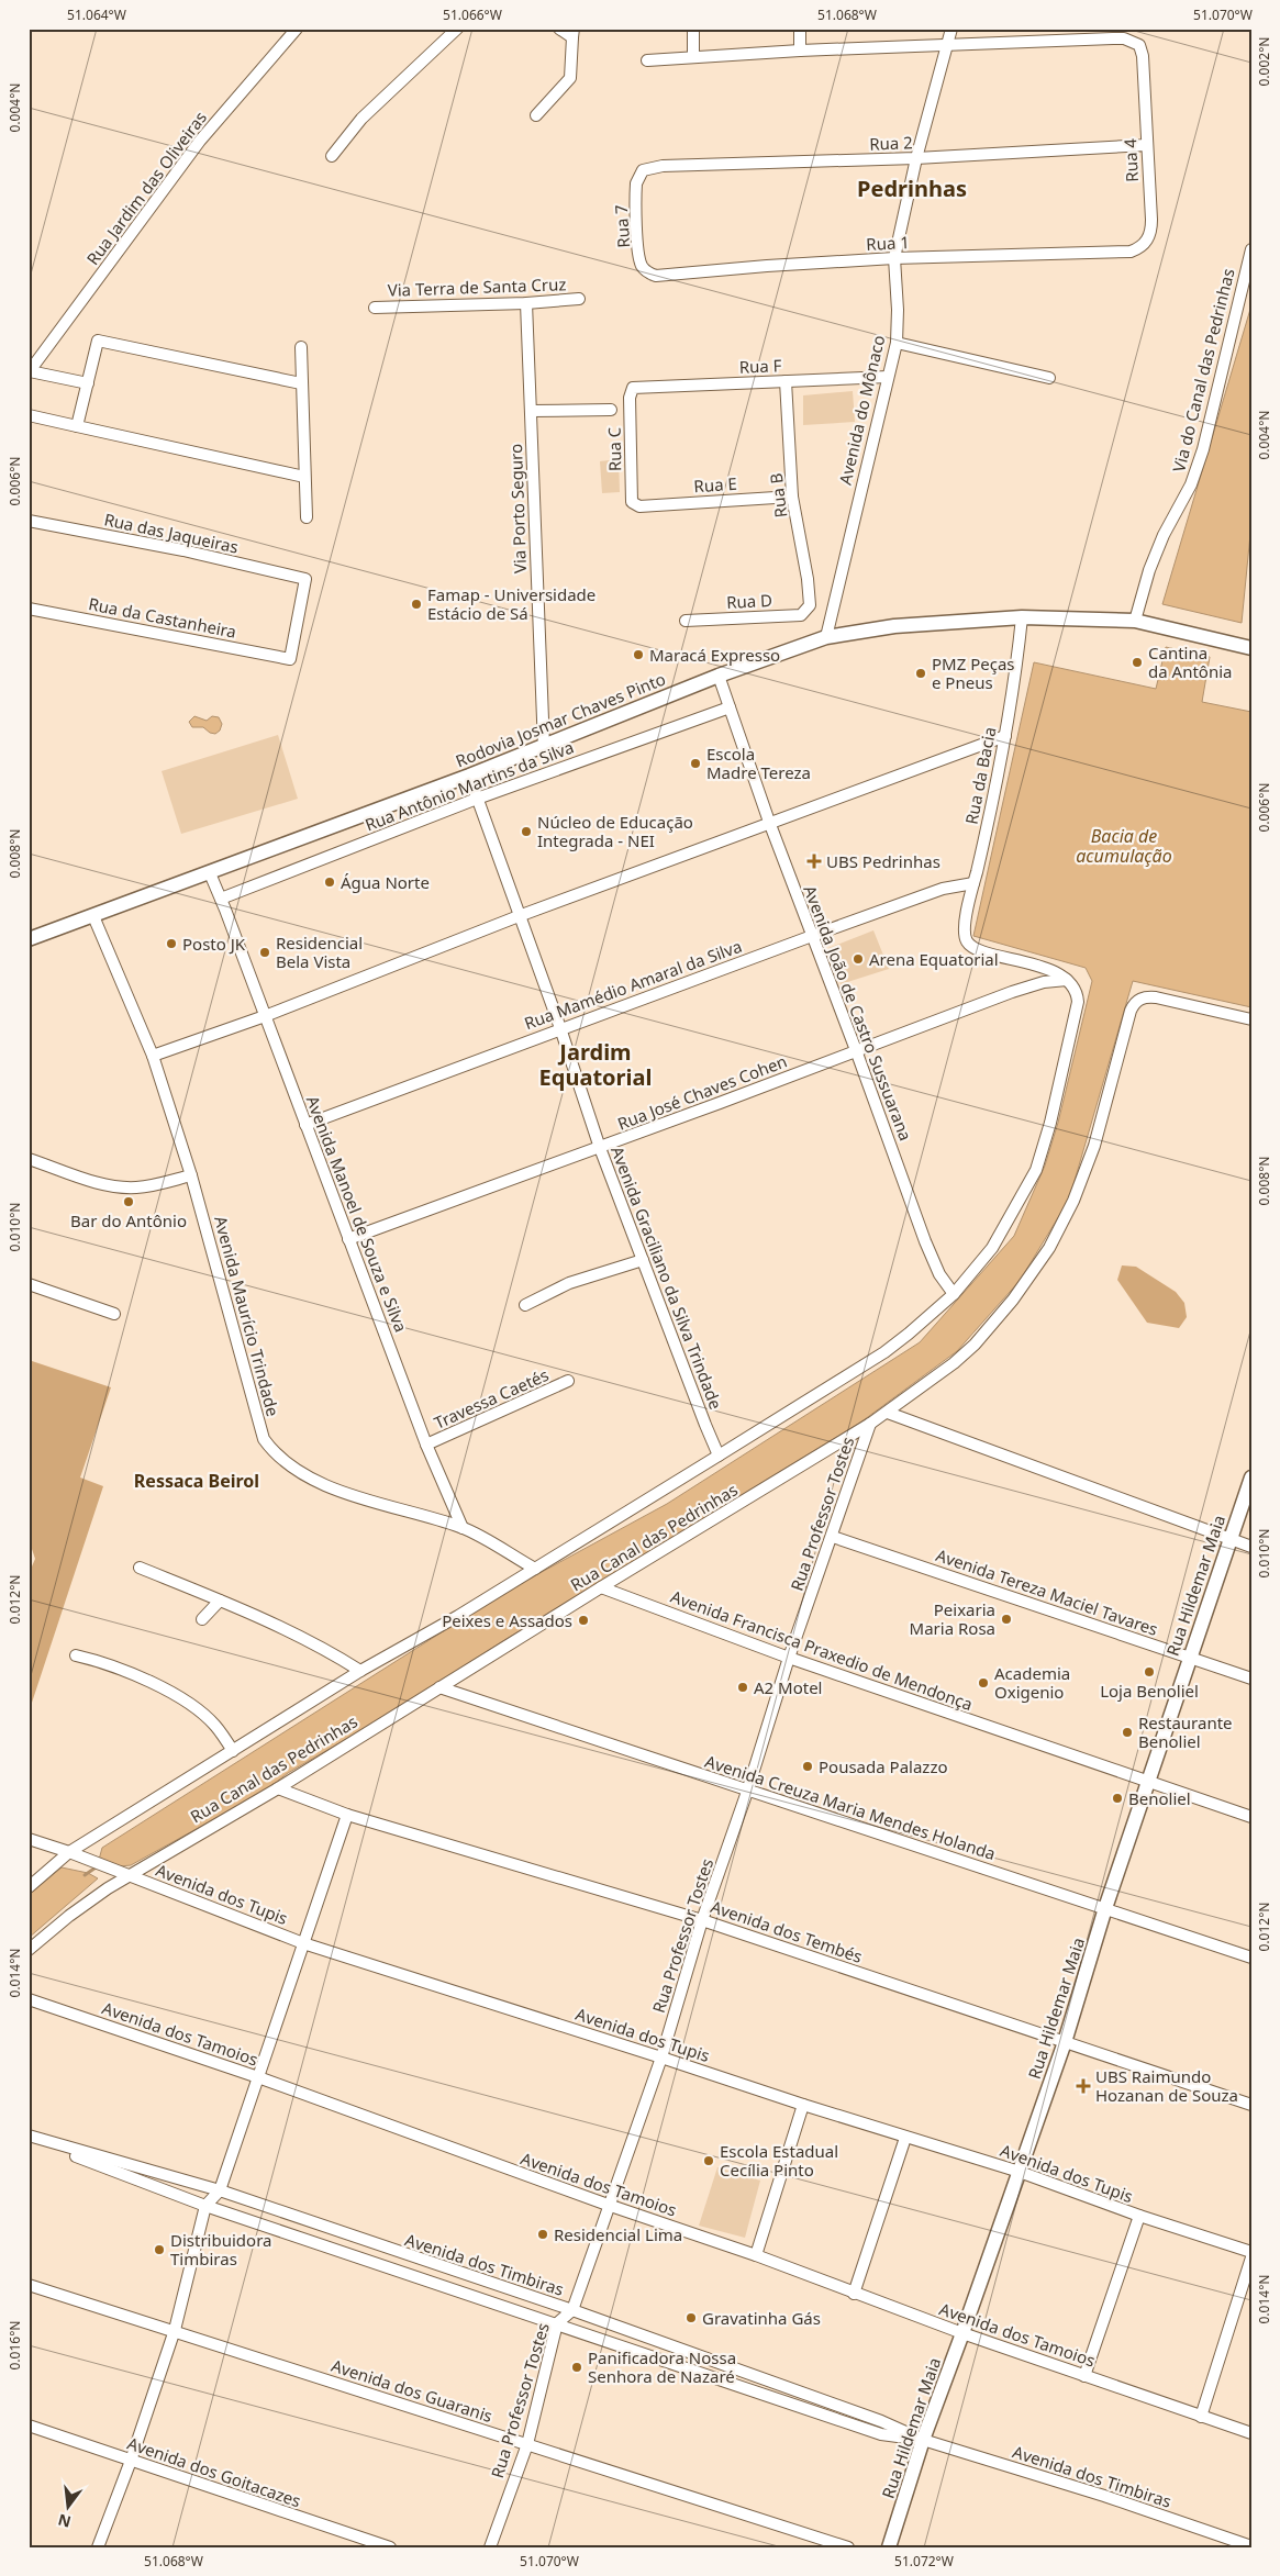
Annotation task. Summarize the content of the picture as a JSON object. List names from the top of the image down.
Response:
{
  "streets": {
    "main road": ["Rodovia Josmar Chaves Pinto", "Rua Hildemar Maia"],
    "street": [
      "Rua 2",
      "Rua 4",
      "Rua Jardim das Oliveiras",
      "Rua 7",
      "Rua 1",
      "Via Terra de Santa Cruz",
      "Rua F",
      "Via do Canal das Pedrinhas",
      "Avenida do Mônaco",
      "Rua C",
      "Rua E",
      "Rua B",
      "Via Porto Seguro",
      "Rua das Jaqueiras",
      "Rua D",
      "Rua da Castanheira",
      "Rua da Bacia",
      "Rua Antônio Martins da Silva",
      "Rua Mamédio Amaral da Silva",
      "Avenida João de Castro Sussuarana",
      "Rua José Chaves Cohen",
      "Avenida Manoel de Souza e Silva",
      "Avenida Graciliano da Silva Trindade",
      "Avenida Maurício Trindade",
      "Travessa Caetés",
      "Rua Professor Tostes",
      "Rua Canal das Pedrinhas",
      "Avenida Tereza Maciel Tavares",
      "Avenida Francisca Praxedio de Mendonça",
      "Avenida Creuza Maria Mendes Holanda",
      "Avenida dos Tupis",
      "Avenida dos Tembés",
      "Avenida dos Tamoios",
      "Avenida dos Timbiras",
      "Avenida dos Guaranis",
      "Avenida dos Goitacazes"
    ]
  },
  "crossings": [
    ["Rua 2", "Rua 4"],
    ["Rua 2", "Rua 7"],
    ["Rua 2", "Avenida do Mônaco"],
    ["Rua 4", "Rua 1"],
    ["Rua 4", "Avenida do Mônaco"],
    ["Rua 7", "Rua 1"],
    ["Rua 1", "Avenida do Mônaco"],
    ["Via Terra de Santa Cruz", "Via Porto Seguro"],
    ["Rua F", "Avenida do Mônaco"],
    ["Rua F", "Rua C"],
    ["Rua F", "Rua B"],
    ["Via do Canal das Pedrinhas", "Rodovia Josmar Chaves Pinto"],
    ["Avenida do Mônaco", "Rodovia Josmar Chaves Pinto"],
    ["Rua C", "Rua E"],
    ["Rua E", "Rua B"],
    ["Rua B", "Rua D"],
    ["Via Porto Seguro", "Rodovia Josmar Chaves Pinto"],
    ["Rua das Jaqueiras", "Rua da Castanheira"],
    ["Rodovia Josmar Chaves Pinto", "Rua da Bacia"],
    ["Rodovia Josmar Chaves Pinto", "Avenida João de Castro Sussuarana"],
    ["Rodovia Josmar Chaves Pinto", "Avenida Manoel de Souza e Silva"],
    ["Rodovia Josmar Chaves Pinto", "Avenida Graciliano da Silva Trindade"],
    ["Rodovia Josmar Chaves Pinto", "Avenida Maurício Trindade"],
    ["Rua da Bacia", "Rua Mamédio Amaral da Silva"],
    ["Rua da Bacia", "Rua José Chaves Cohen"],
    ["Rua da Bacia", "Rua Canal das Pedrinhas"],
    ["Rua Antônio Martins da Silva", "Avenida João de Castro Sussuarana"],
    ["Rua Antônio Martins da Silva", "Avenida Manoel de Souza e Silva"],
    ["Rua Antônio Martins da Silva", "Avenida Graciliano da Silva Trindade"],
    ["Rua Mamédio Amaral da Silva", "Avenida João de Castro Sussuarana"],
    ["Rua Mamédio Amaral da Silva", "Avenida Manoel de Souza e Silva"],
    ["Rua Mamédio Amaral da Silva", "Avenida Graciliano da Silva Trindade"],
    ["Avenida João de Castro Sussuarana", "Rua José Chaves Cohen"],
    ["Avenida João de Castro Sussuarana", "Rua Canal das Pedrinhas"],
    ["Rua José Chaves Cohen", "Avenida Manoel de Souza e Silva"],
    ["Rua José Chaves Cohen", "Avenida Graciliano da Silva Trindade"],
    ["Rua José Chaves Cohen", "Rua Canal das Pedrinhas"],
    ["Avenida Manoel de Souza e Silva", "Avenida Maurício Trindade"],
    ["Avenida Manoel de Souza e Silva", "Travessa Caetés"],
    ["Avenida Graciliano da Silva Trindade", "Rua Canal das Pedrinhas"],
    ["Avenida Maurício Trindade", "Rua Canal das Pedrinhas"],
    ["Rua Professor Tostes", "Rua Canal das Pedrinhas"],
    ["Rua Professor Tostes", "Avenida Tereza Maciel Tavares"],
    ["Rua Professor Tostes", "Avenida Francisca Praxedio de Mendonça"],
    ["Rua Professor Tostes", "Avenida Creuza Maria Mendes Holanda"],
    ["Rua Professor Tostes", "Avenida dos Tupis"],
    ["Rua Professor Tostes", "Avenida dos Tembés"],
    ["Rua Professor Tostes", "Avenida dos Tamoios"],
    ["Rua Professor Tostes", "Avenida dos Timbiras"],
    ["Rua Professor Tostes", "Avenida dos Guaranis"],
    ["Rua Canal das Pedrinhas", "Avenida Francisca Praxedio de Mendonça"],
    ["Rua Canal das Pedrinhas", "Avenida Creuza Maria Mendes Holanda"],
    ["Rua Canal das Pedrinhas", "Avenida dos Tupis"],
    ["Rua Canal das Pedrinhas", "Avenida dos Tembés"],
    ["Rua Hildemar Maia", "Avenida Tereza Maciel Tavares"],
    ["Rua Hildemar Maia", "Avenida Francisca Praxedio de Mendonça"],
    ["Rua Hildemar Maia", "Avenida Creuza Maria Mendes Holanda"],
    ["Rua Hildemar Maia", "Avenida dos Tupis"],
    ["Rua Hildemar Maia", "Avenida dos Tembés"],
    ["Rua Hildemar Maia", "Avenida dos Tamoios"],
    ["Rua Hildemar Maia", "Avenida dos Timbiras"]
  ],
  "districts": ["Pedrinhas", "Jardim Equatorial", "Ressaca Beirol"],
  "water": ["Bacia de acumulação"],
  "places": {
    "other": [
      "Famap - Universidade Estácio de Sá",
      "Maracá Expresso",
      "Cantina da Antônia",
      "PMZ Peças e Pneus",
      "Escola Madre Tereza",
      "Núcleo de Educação Integrada - NEI",
      "Água Norte",
      "Posto JK",
      "Residencial Bela Vista",
      "Arena Equatorial",
      "Bar do Antônio",
      "Peixaria Maria Rosa",
      "Peixes e Assados",
      "Loja Benoliel",
      "Academia Oxigenio",
      "A2 Motel",
      "Restaurante Benoliel",
      "Pousada Palazzo",
      "Benoliel",
      "Escola Estadual Cecília Pinto",
      "Residencial Lima",
      "Distribuidora Timbiras",
      "Gravatinha Gás",
      "Panificadora Nossa Senhora de Nazaré"
    ],
    "health": ["UBS Pedrinhas", "UBS Raimundo Hozanan de Souza"]
  },
  "north": "bottom",
  "coordinates": [
    "51.064°W",
    "51.066°W",
    "51.068°W",
    "51.070°W",
    "0.002°N",
    "0.004°N",
    "0.006°N",
    "0.008°N",
    "0.010°N",
    "0.012°N",
    "0.014°N",
    "0.016°N",
    "51.072°W"
  ]
}
